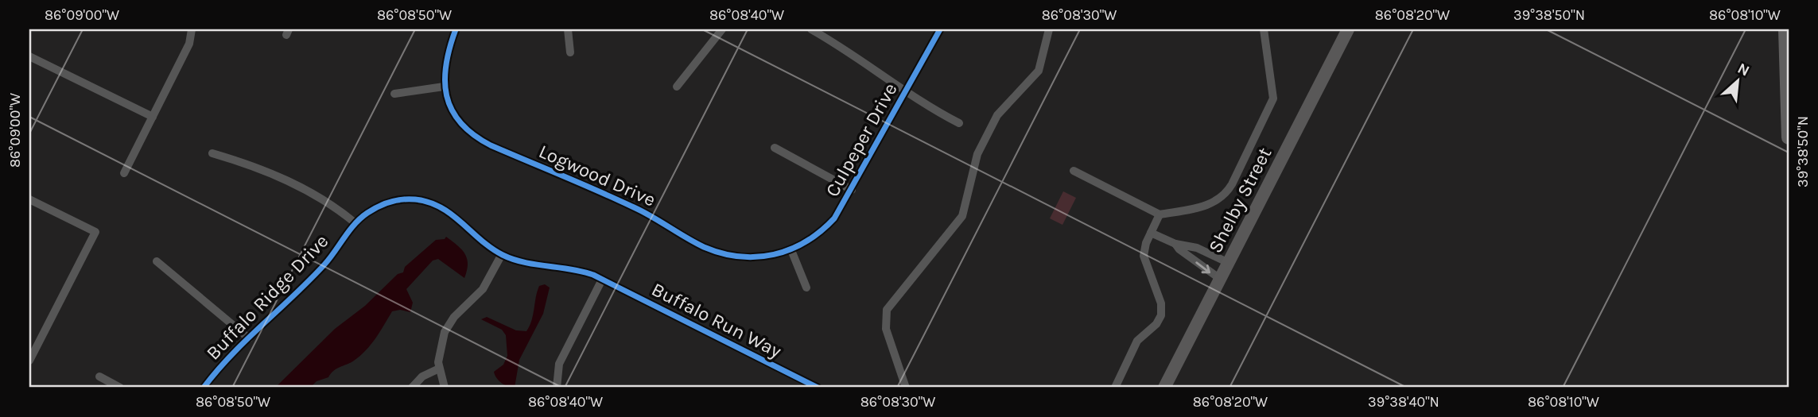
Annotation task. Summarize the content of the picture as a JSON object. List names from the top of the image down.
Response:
{
  "streets": {
    "street": [
      "Culpeper Drive",
      "Logwood Drive",
      "Shelby Street",
      "Buffalo Ridge Drive",
      "Buffalo Run Way"
    ]
  },
  "crossings": [
    ["Culpeper Drive", "Logwood Drive"],
    ["Buffalo Ridge Drive", "Buffalo Run Way"]
  ],
  "north": "top right",
  "coordinates": [
    "86°09'00\"W",
    "86°08'50\"W",
    "86°08'40\"W",
    "86°08'30\"W",
    "86°08'20\"W",
    "39°38'50\"N",
    "86°08'10\"W",
    "39°38'40\"N"
  ]
}
